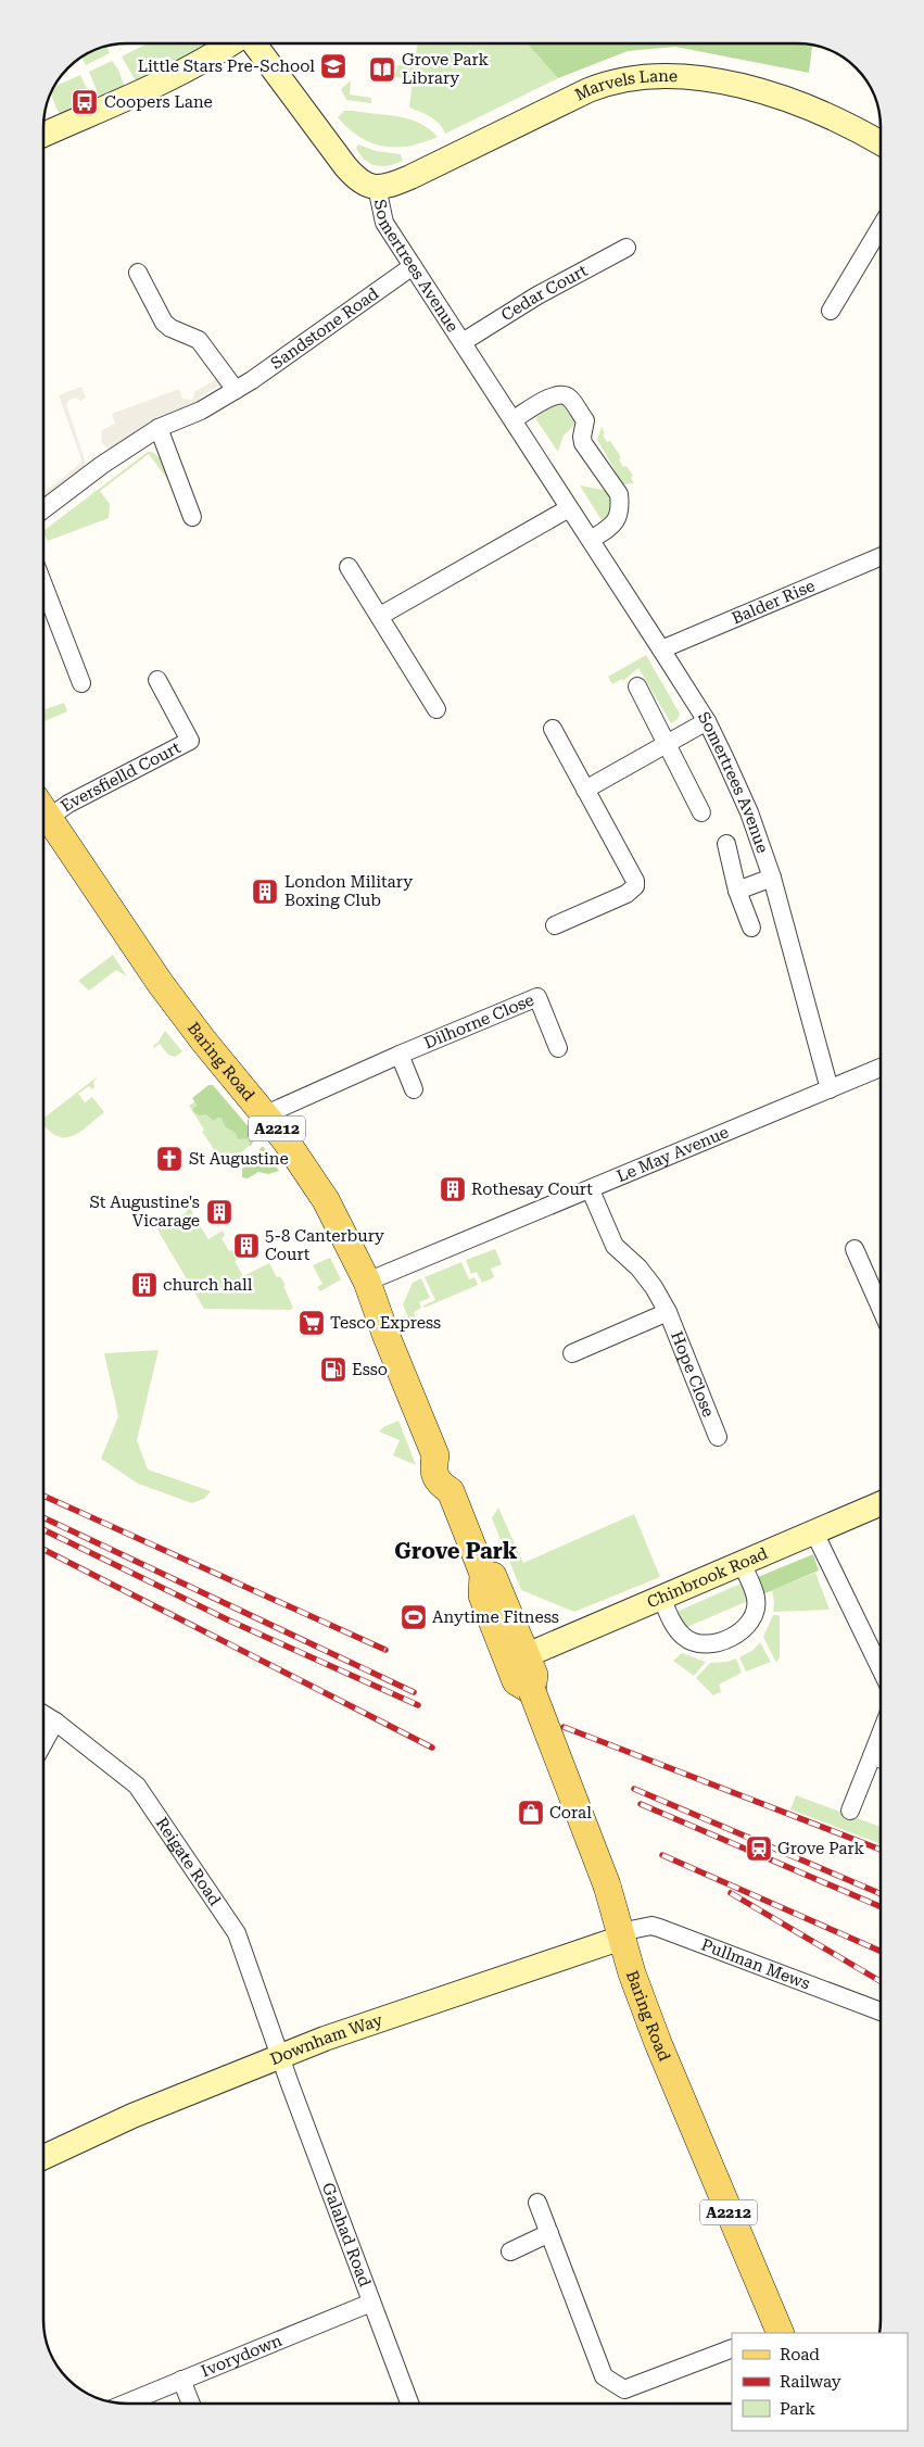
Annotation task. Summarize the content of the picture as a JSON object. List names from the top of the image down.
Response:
{
  "streets": {
    "main road": ["Baring Road", "A2212"],
    "street": [
      "Marvels Lane",
      "Somertrees Avenue",
      "Cedar Court",
      "Sandstone Road",
      "Balder Rise",
      "Eversfielld Court",
      "Dilhorne Close",
      "Le May Avenue",
      "Hope Close",
      "Chinbrook Road",
      "Reigate Road",
      "Pullman Mews",
      "Downham Way",
      "Galahad Road",
      "Ivorydown"
    ]
  },
  "crossings": [
    ["Marvels Lane", "Somertrees Avenue"],
    ["Somertrees Avenue", "Cedar Court"],
    ["Somertrees Avenue", "Sandstone Road"],
    ["Somertrees Avenue", "Balder Rise"],
    ["Somertrees Avenue", "Le May Avenue"],
    ["Dilhorne Close", "Baring Road"],
    ["Baring Road", "Le May Avenue"],
    ["Baring Road", "Chinbrook Road"],
    ["Baring Road", "Pullman Mews"],
    ["Baring Road", "Downham Way"],
    ["Le May Avenue", "Hope Close"],
    ["Reigate Road", "Downham Way"],
    ["Reigate Road", "Galahad Road"],
    ["Pullman Mews", "Downham Way"],
    ["Downham Way", "Galahad Road"],
    ["Galahad Road", "Ivorydown"]
  ],
  "districts": ["Grove Park"],
  "places": {
    "school or university": ["Little Stars Pre-School"],
    "library": ["Grove Park Library"],
    "bus stop": ["Coopers Lane"],
    "building": [
      "London Military Boxing Club",
      "Rothesay Court",
      "St Augustine's Vicarage",
      "5-8 Canterbury Court",
      "church hall"
    ],
    "church": ["St Augustine"],
    "supermarket": ["Tesco Express"],
    "fuel station": ["Esso"],
    "sports": ["Anytime Fitness"],
    "shop": ["Coral"],
    "station": ["Grove Park"]
  },
  "legend": ["Road", "Railway", "Park"]
}
